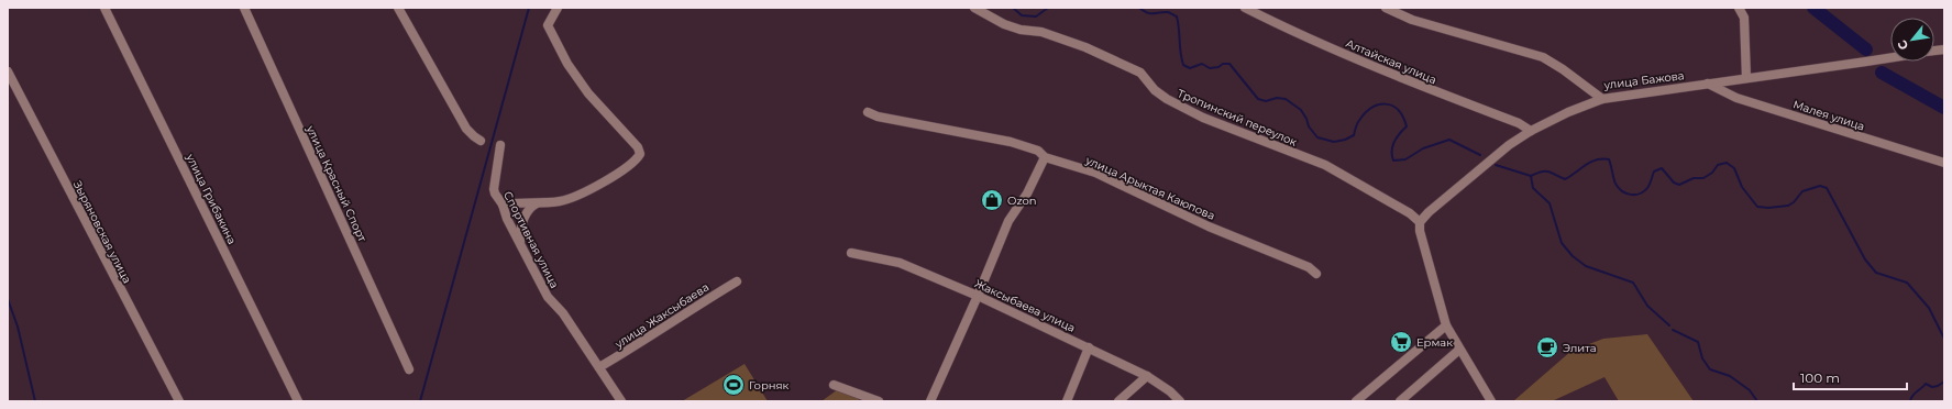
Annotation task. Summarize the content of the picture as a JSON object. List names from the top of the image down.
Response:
{
  "streets": {
    "street": [
      "Алтайская улица",
      "улица Бажова",
      "Малея улица",
      "Тропинский переулок",
      "улица Красный Спорт",
      "улица Арыктая Каюпова",
      "улица Грибакина",
      "Зыряновская улица",
      "Спортивная улица",
      "Жаксыбаева улица",
      "улица Жаксыбаева"
    ]
  },
  "crossings": [
    ["улица Бажова", "Малея улица"],
    ["Спортивная улица", "улица Жаксыбаева"]
  ],
  "places": {
    "shop": ["Ozon"],
    "supermarket": ["Ермак"],
    "cafe": ["Элита"],
    "sports": ["Горняк"]
  },
  "scale_bar": "100 m",
  "north": "bottom left"
}
